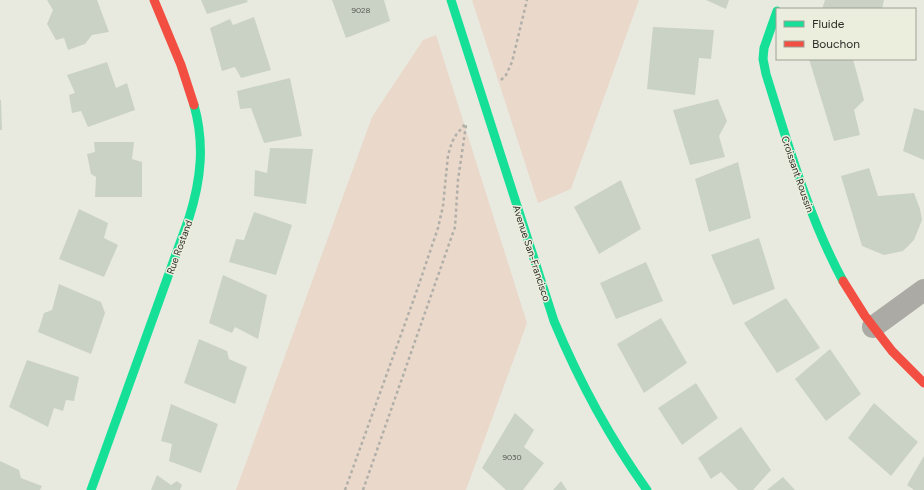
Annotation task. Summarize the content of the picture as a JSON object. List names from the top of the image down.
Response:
{
  "streets": {
    "street": ["Croissant Roussin", "Rue Rostand", "Avenue San-Francisco"]
  },
  "house_numbers": ["9028", "9030"],
  "legend": ["Fluide", "Bouchon"]
}
